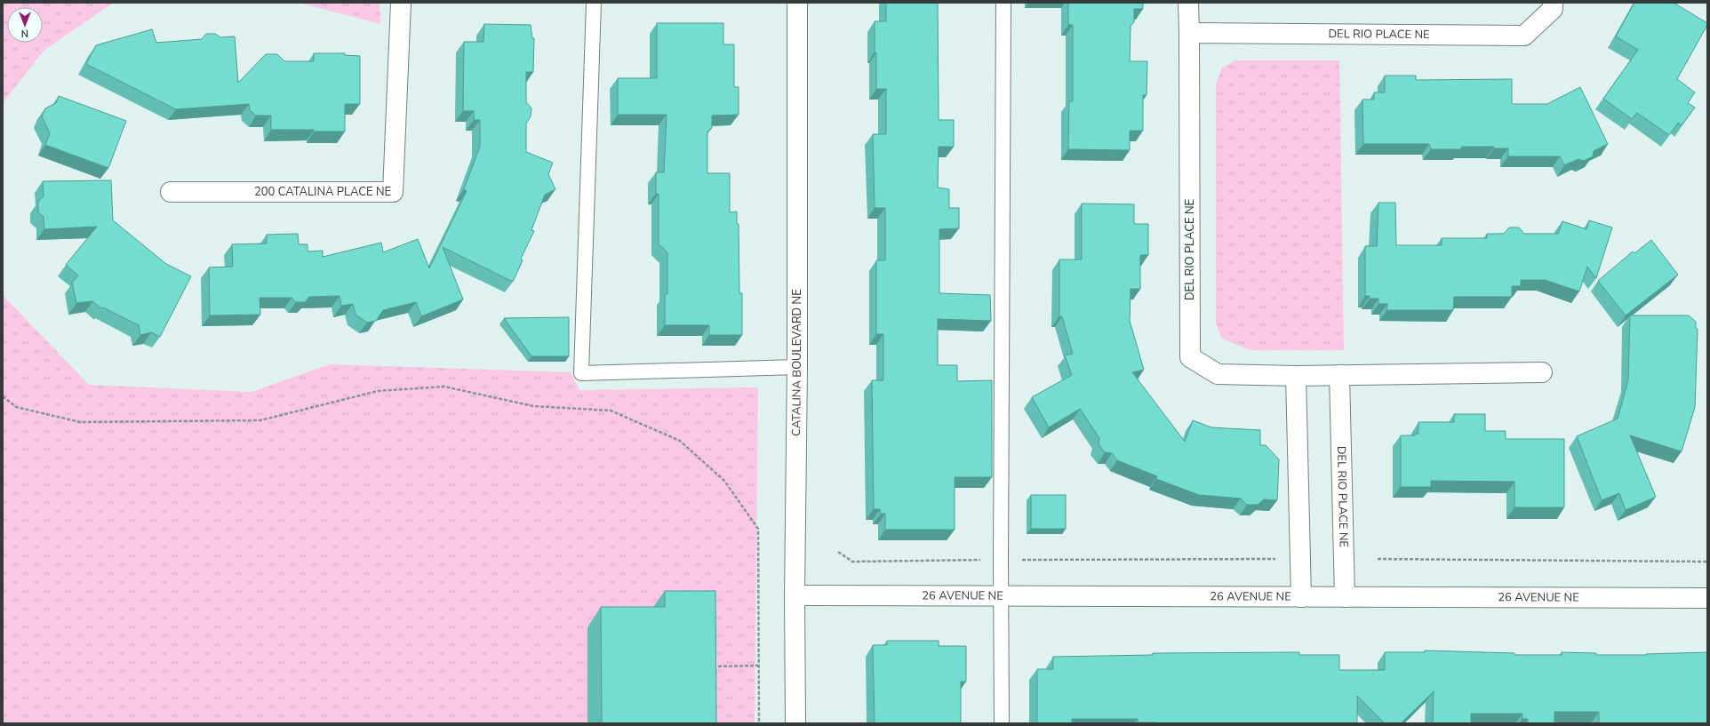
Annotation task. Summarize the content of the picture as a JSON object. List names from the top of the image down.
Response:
{
  "streets": {
    "street": [
      "DEL RIO PLACE NE",
      "200 CATALINA PLACE NE",
      "CATALINA BOULEVARD NE",
      "26 AVENUE NE"
    ]
  },
  "crossings": [
    ["DEL RIO PLACE NE", "26 AVENUE NE"],
    ["CATALINA BOULEVARD NE", "26 AVENUE NE"]
  ],
  "north": "bottom"
}
